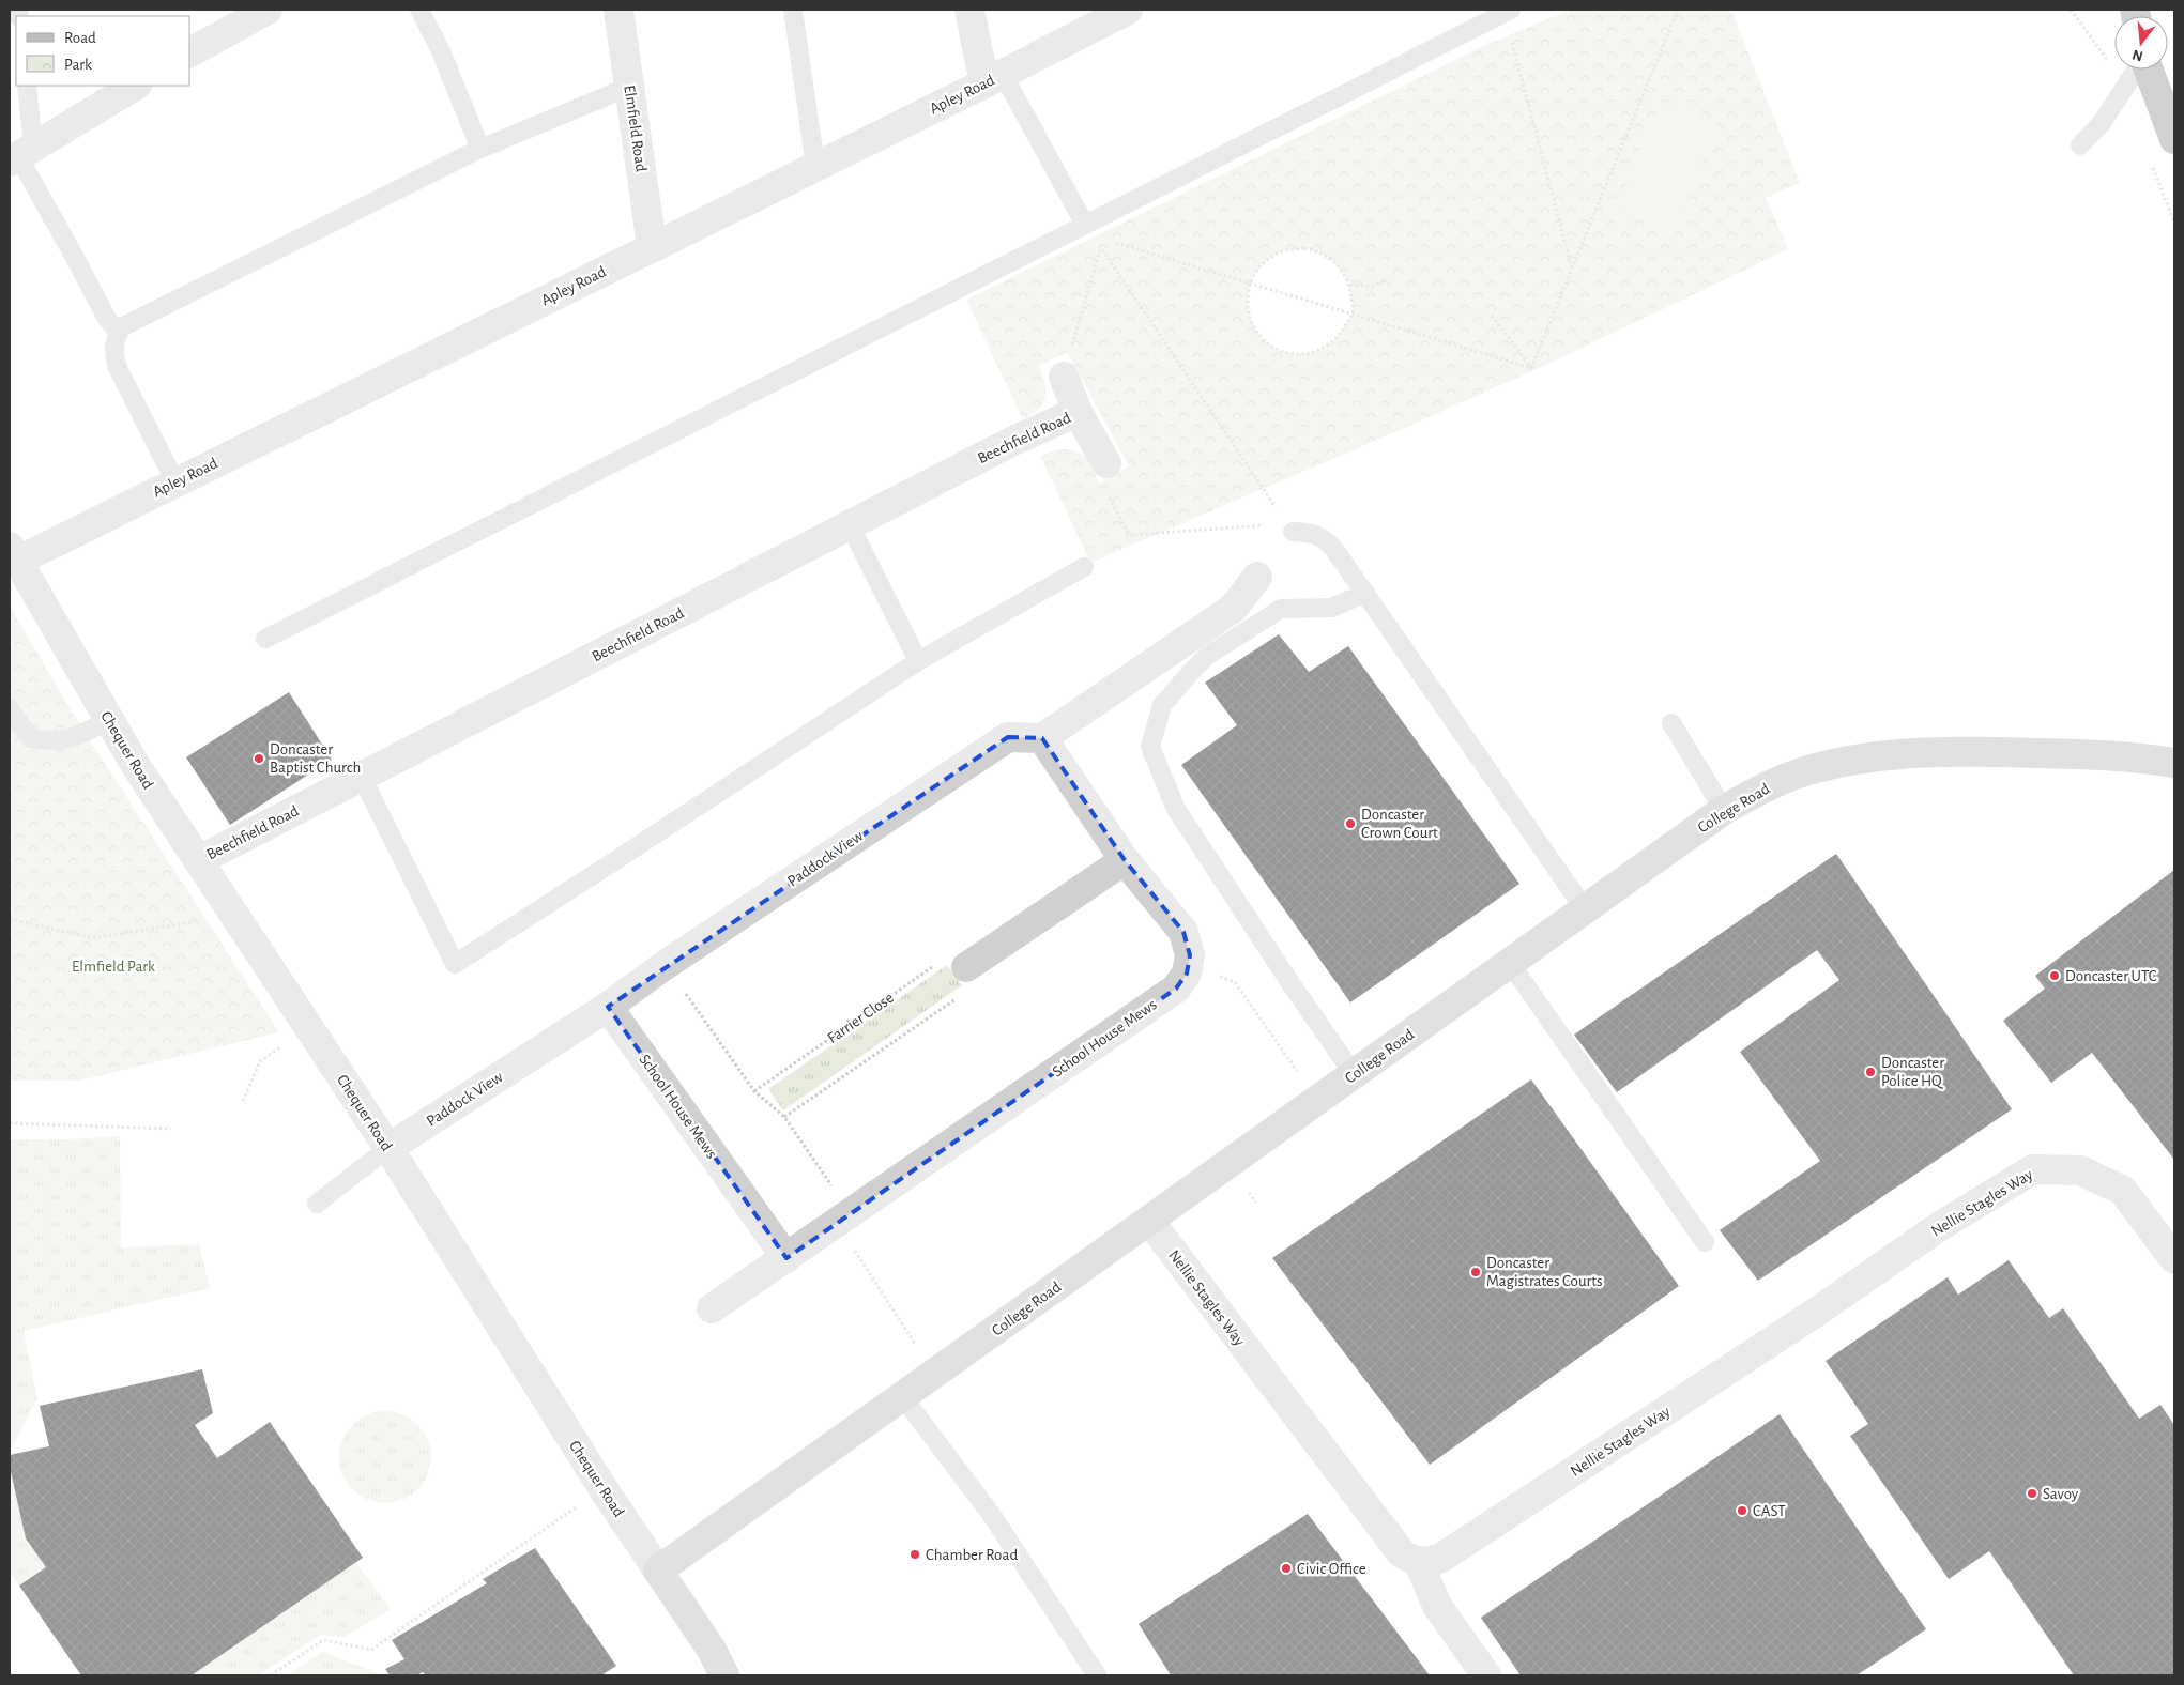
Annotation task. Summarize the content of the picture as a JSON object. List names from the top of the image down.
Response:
{
  "streets": {
    "street": [
      "Apley Road",
      "Elmfield Road",
      "Beechfield Road",
      "Chequer Road",
      "College Road",
      "Paddock View",
      "School House Mews",
      "Nellie Stagles Way"
    ],
    "path": ["Farrier Close"]
  },
  "crossings": [
    ["Apley Road", "Elmfield Road"],
    ["Apley Road", "Chequer Road"],
    ["Beechfield Road", "Chequer Road"],
    ["Chequer Road", "College Road"],
    ["Chequer Road", "Paddock View"],
    ["College Road", "Nellie Stagles Way"],
    ["Paddock View", "School House Mews"]
  ],
  "parks": ["Elmfield Park"],
  "places": [
    "Doncaster Baptist Church",
    "Doncaster Crown Court",
    "Doncaster UTC",
    "Doncaster Police HQ",
    "Doncaster Magistrates Courts",
    "Savoy",
    "CAST",
    "Chamber Road",
    "Civic Office"
  ],
  "legend": ["Road", "Park"],
  "north": "bottom"
}
